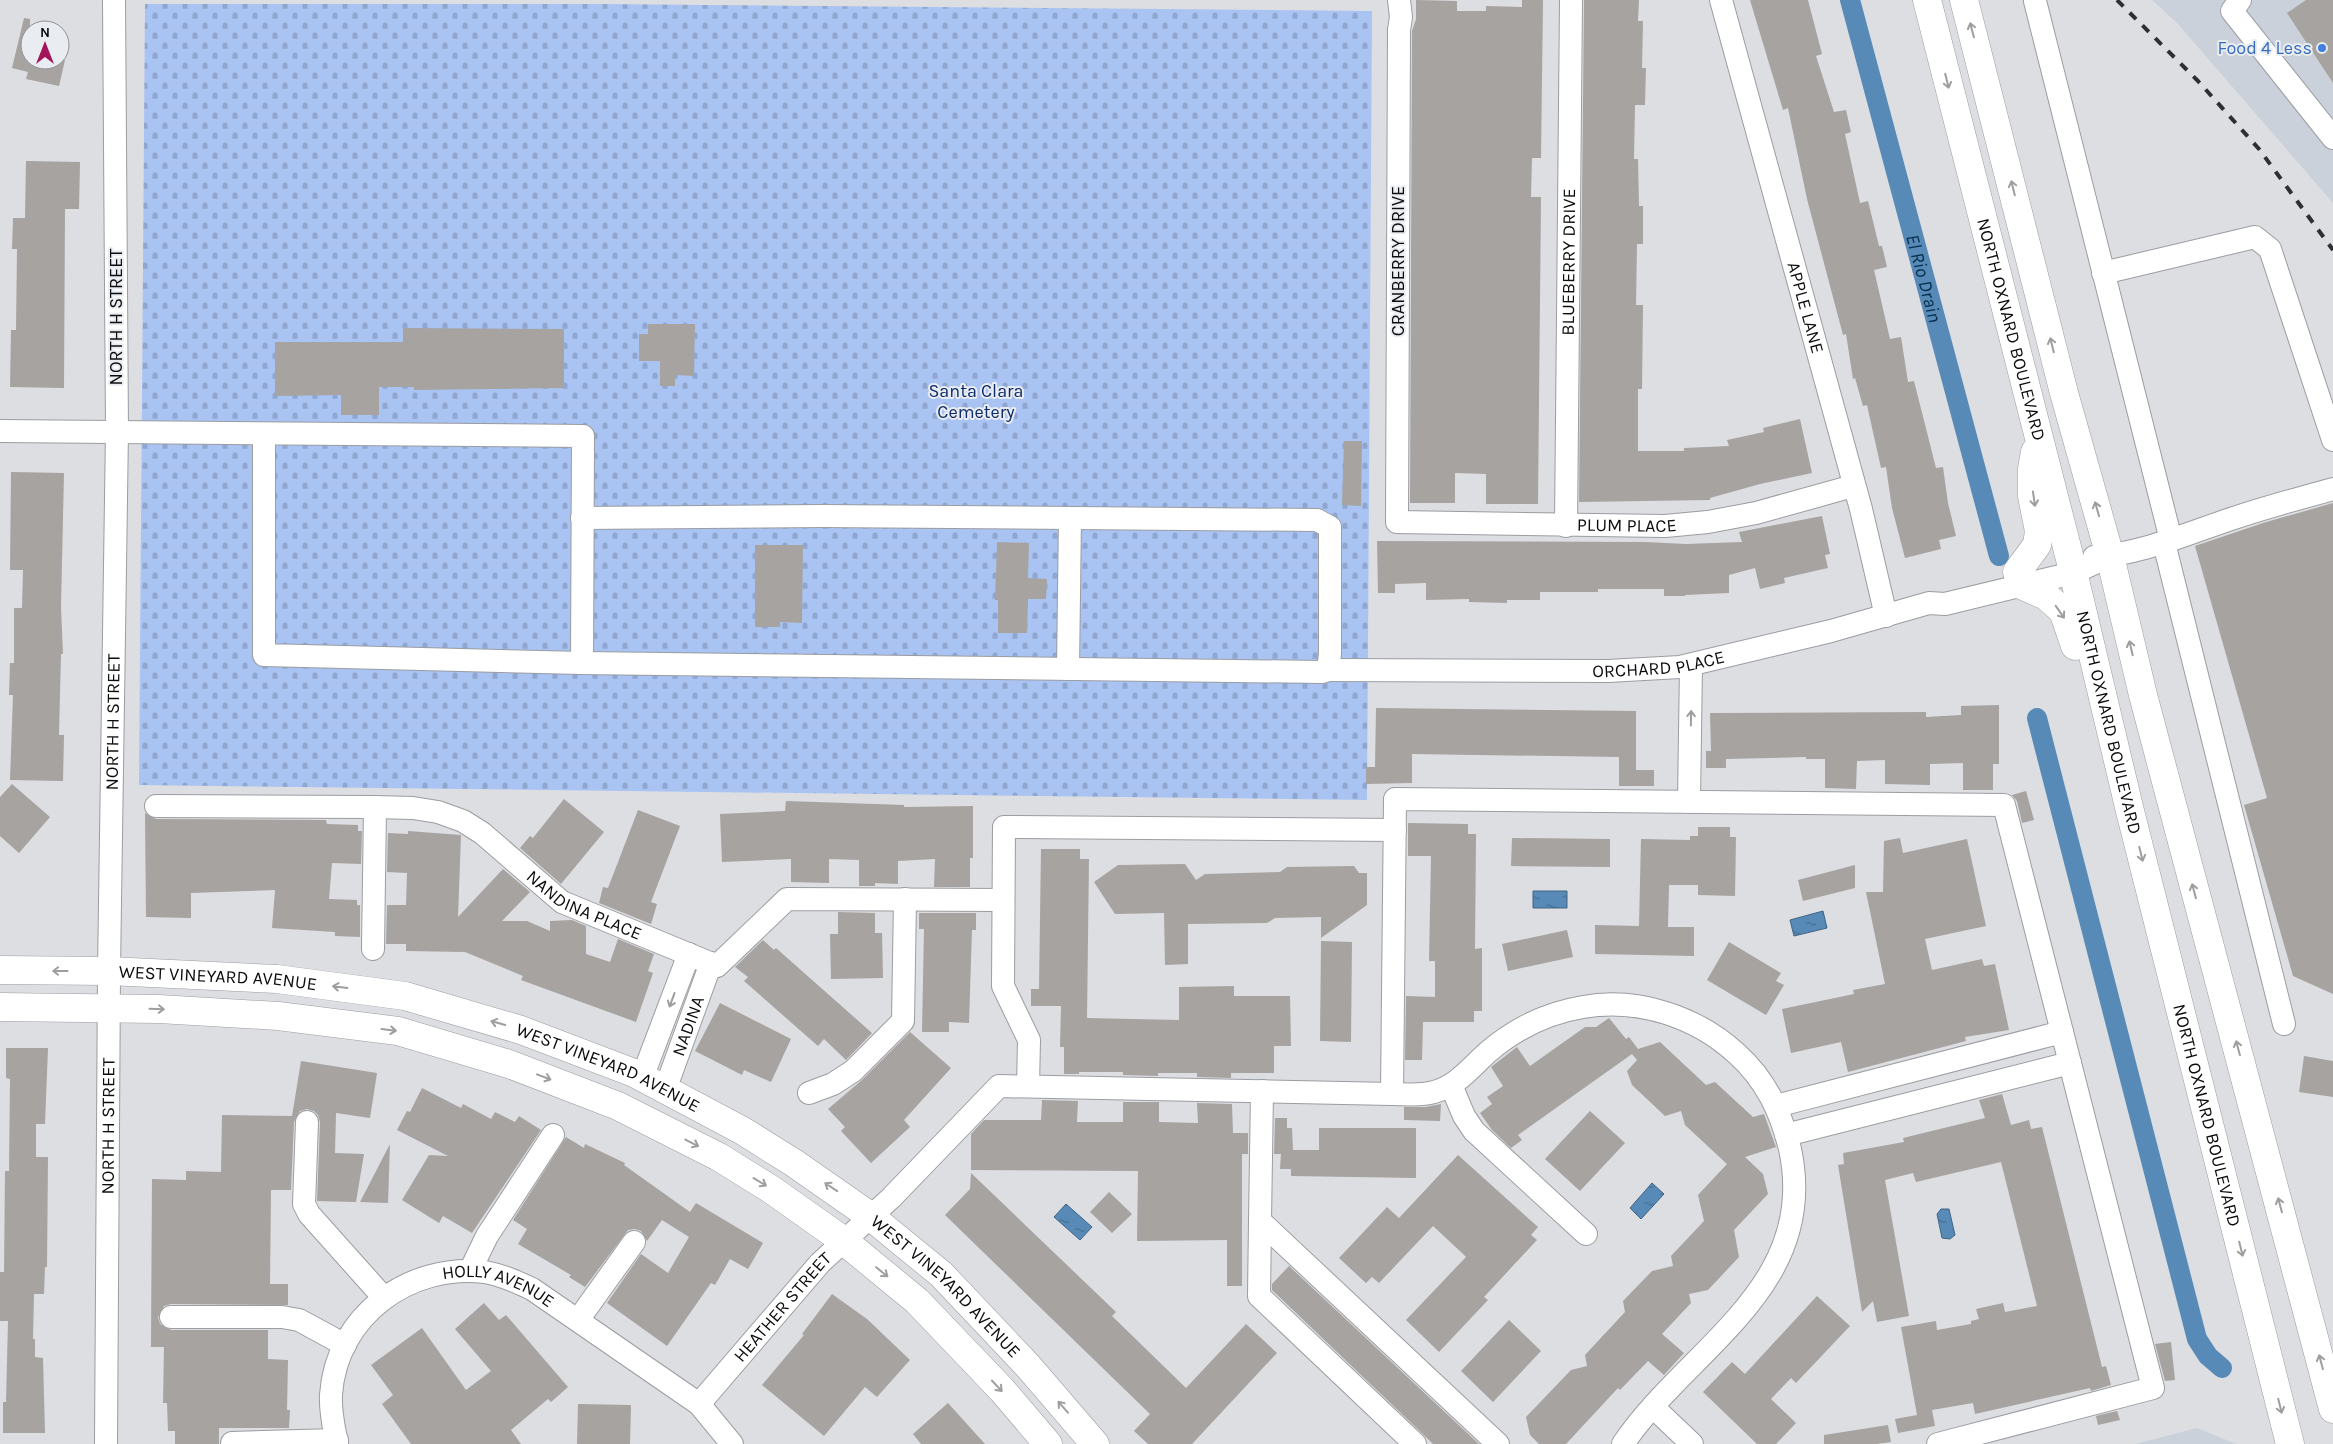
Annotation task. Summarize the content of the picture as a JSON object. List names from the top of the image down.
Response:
{
  "streets": {
    "main road": ["NORTH OXNARD BOULEVARD", "WEST VINEYARD AVENUE"],
    "street": [
      "CRANBERRY DRIVE",
      "BLUEBERRY DRIVE",
      "APPLE LANE",
      "NORTH H STREET",
      "PLUM PLACE",
      "ORCHARD PLACE",
      "NANDINA PLACE",
      "NADINA",
      "HOLLY AVENUE",
      "HEATHER STREET"
    ]
  },
  "crossings": [
    ["CRANBERRY DRIVE", "PLUM PLACE"],
    ["BLUEBERRY DRIVE", "PLUM PLACE"],
    ["APPLE LANE", "PLUM PLACE"],
    ["APPLE LANE", "ORCHARD PLACE"],
    ["NORTH H STREET", "WEST VINEYARD AVENUE"],
    ["NORTH OXNARD BOULEVARD", "ORCHARD PLACE"],
    ["NANDINA PLACE", "NADINA"],
    ["WEST VINEYARD AVENUE", "NADINA"],
    ["WEST VINEYARD AVENUE", "HEATHER STREET"],
    ["HOLLY AVENUE", "HEATHER STREET"]
  ],
  "water": ["El Rio Drain"],
  "parks": ["Santa Clara Cemetery"],
  "places": ["Food 4 Less"],
  "north": "top"
}
